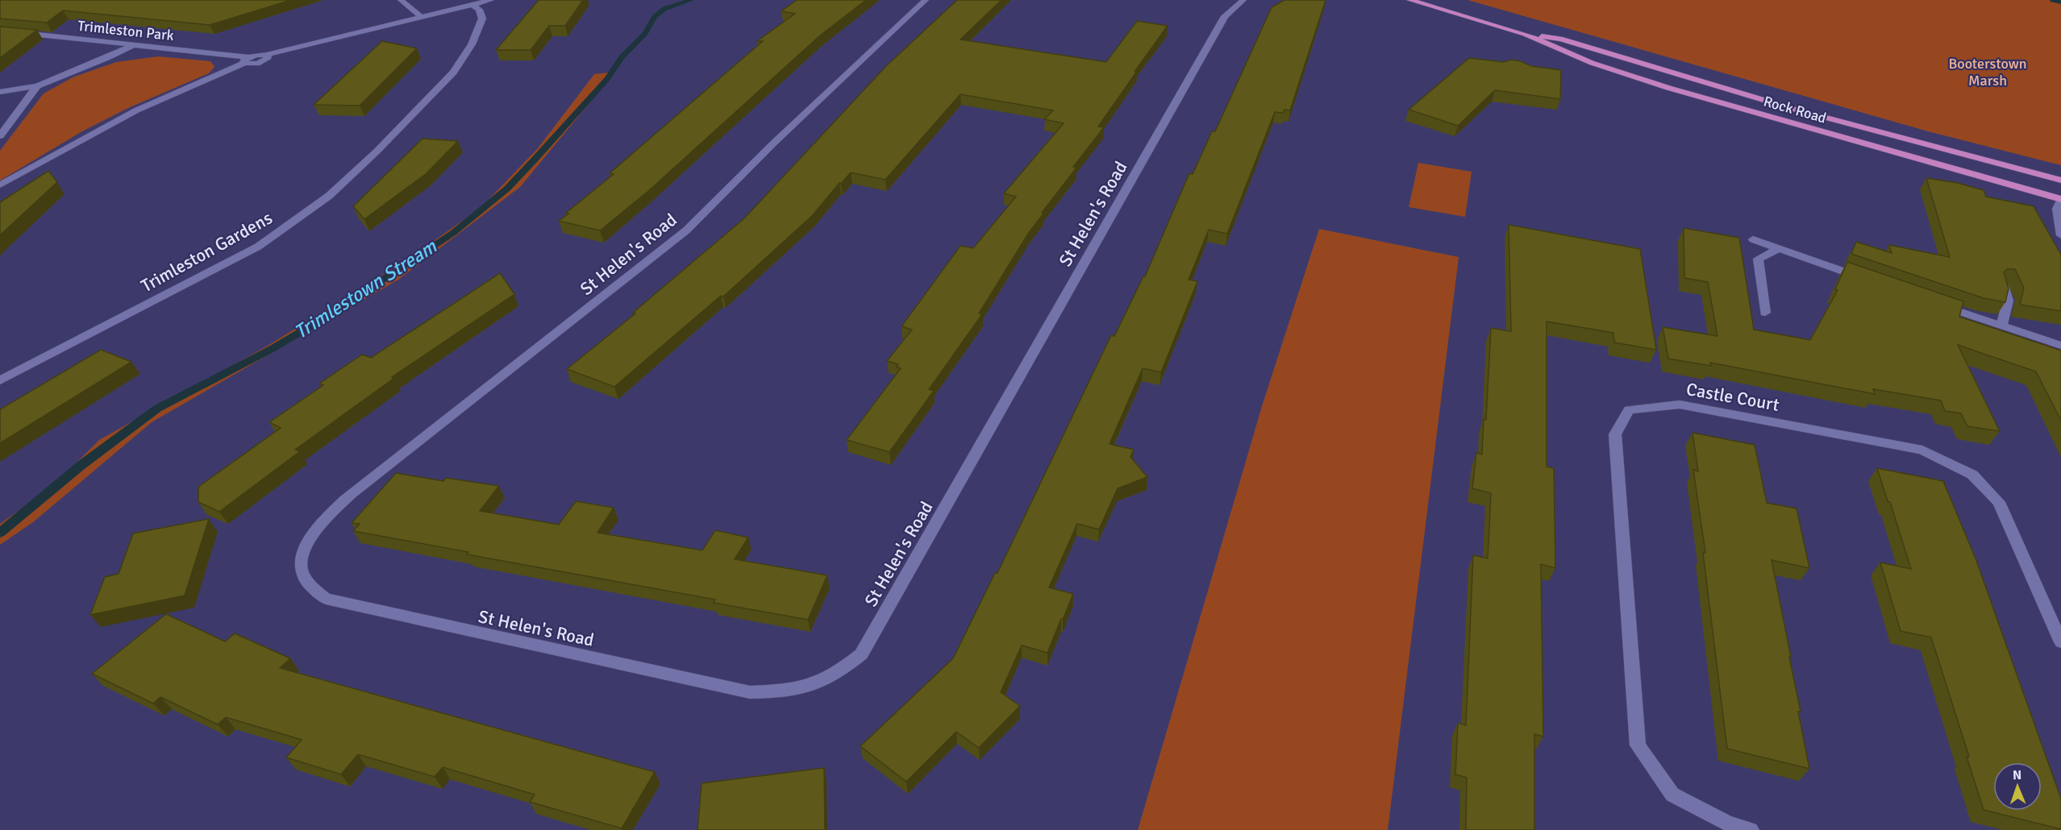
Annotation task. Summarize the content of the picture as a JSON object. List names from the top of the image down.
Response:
{
  "streets": {
    "main road": ["Rock Road"],
    "street": [
      "Trimleston Park",
      "St Helen's Road",
      "Trimleston Gardens",
      "Castle Court"
    ]
  },
  "water": ["Trimlestown Stream"],
  "parks": ["Booterstown Marsh"],
  "north": "top"
}
